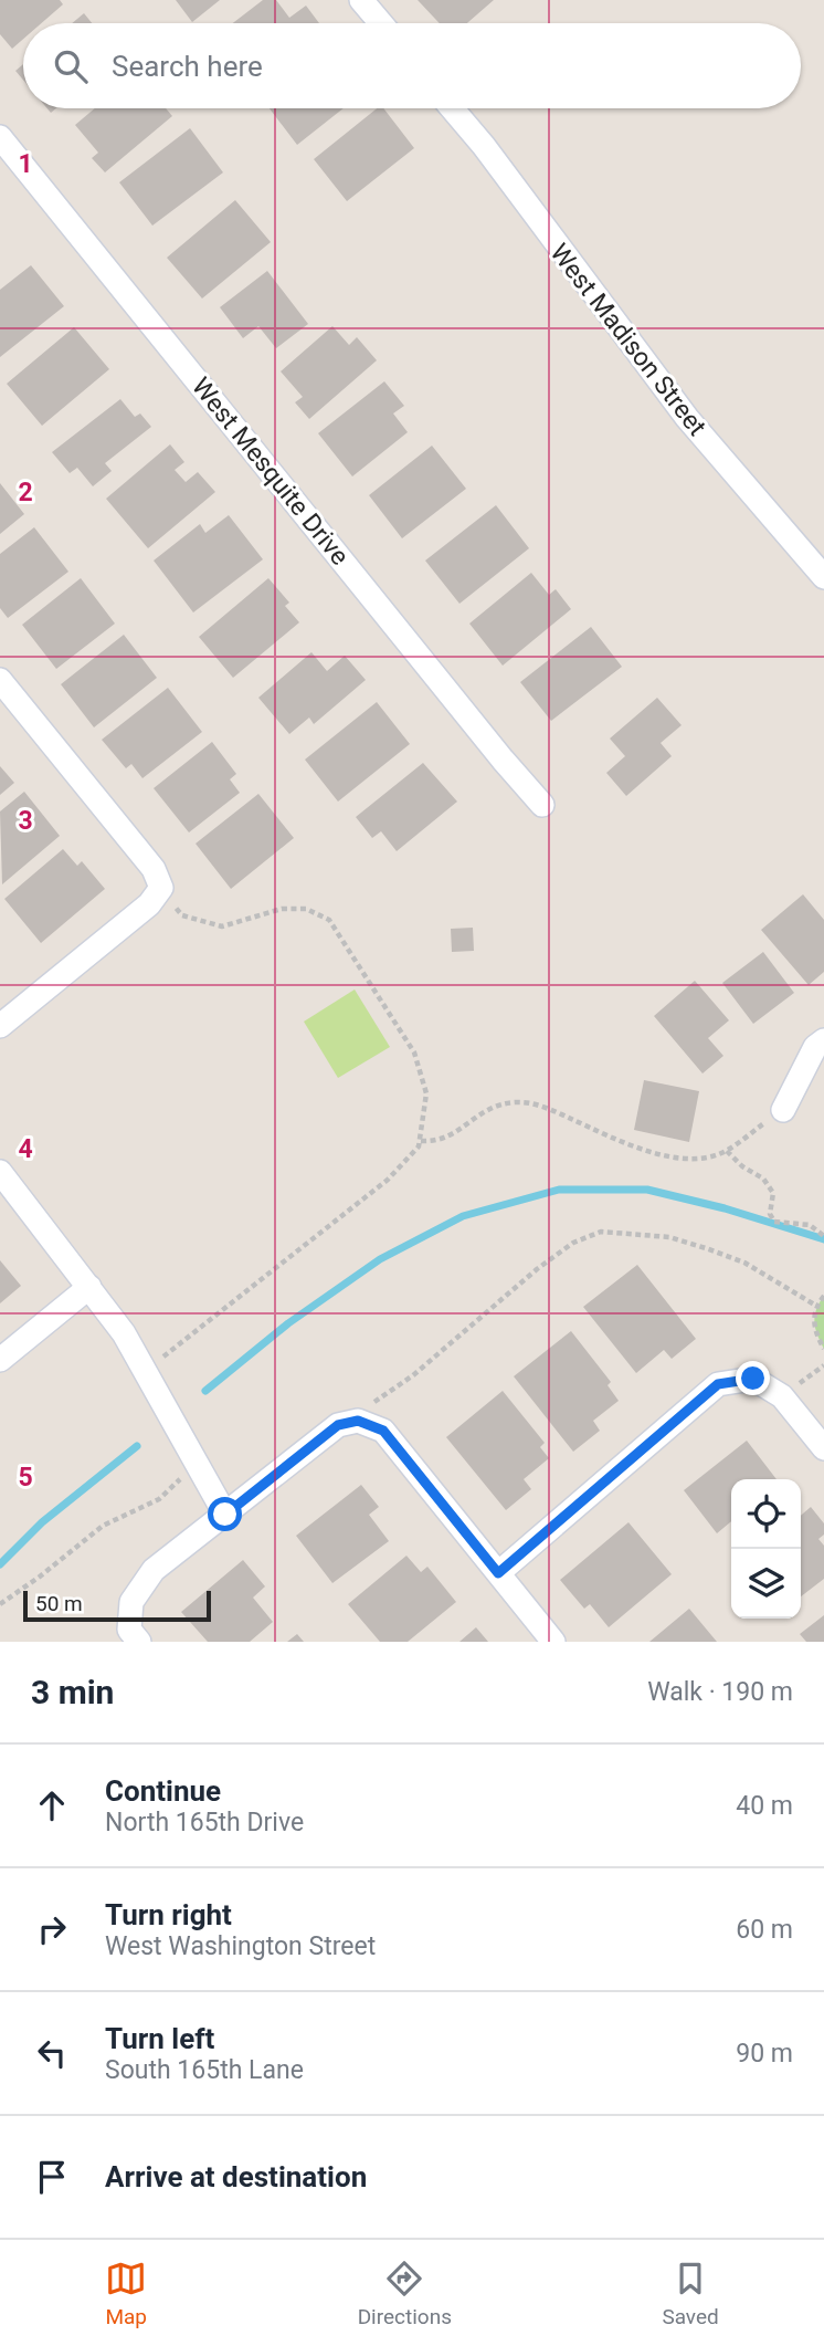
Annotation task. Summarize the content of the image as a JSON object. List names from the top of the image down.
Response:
{
  "streets": {
    "street": ["West Madison Street", "West Mesquite Drive"]
  },
  "scale_bar": "50 m",
  "page": {
    "search": "Search here",
    "scale": "50 m",
    "heading": ["3 min", "Walk · 190 m"],
    "list": [
      ["Continue", "North 165th Drive", "40 m"],
      ["Turn right", "West Washington Street", "60 m"],
      ["Turn left", "South 165th Lane", "90 m"],
      "Arrive at destination"
    ],
    "nav": ["Map", "Directions", "Saved"]
  },
  "grid": {
    "rows": [
      "1",
      "2",
      "3",
      "4",
      "5"
    ]
  }
}
